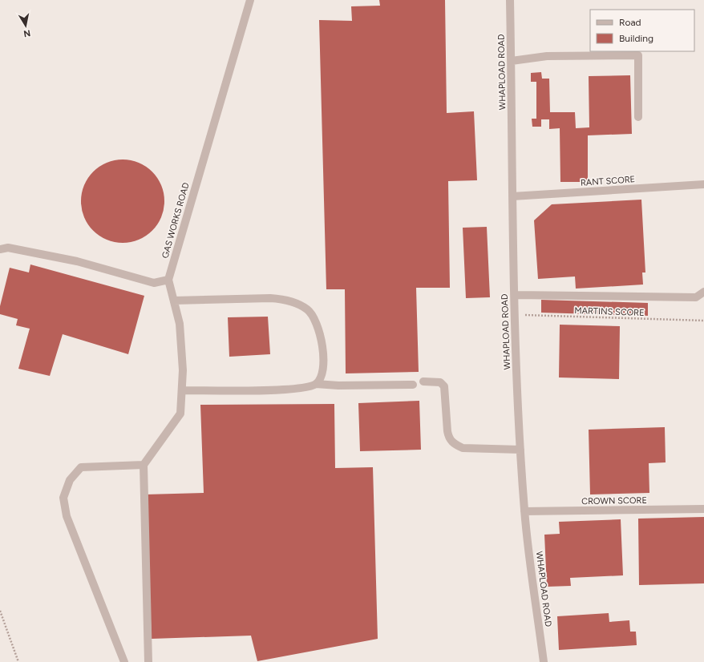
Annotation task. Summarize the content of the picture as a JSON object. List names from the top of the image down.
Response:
{
  "streets": {
    "street": [
      "WHAPLOAD ROAD",
      "RANT SCORE",
      "GAS WORKS ROAD",
      "CROWN SCORE"
    ],
    "path": ["MARTINS SCORE"]
  },
  "crossings": [
    ["WHAPLOAD ROAD", "RANT SCORE"],
    ["WHAPLOAD ROAD", "MARTINS SCORE"],
    ["WHAPLOAD ROAD", "CROWN SCORE"]
  ],
  "legend": ["Road", "Building"],
  "north": "bottom"
}
